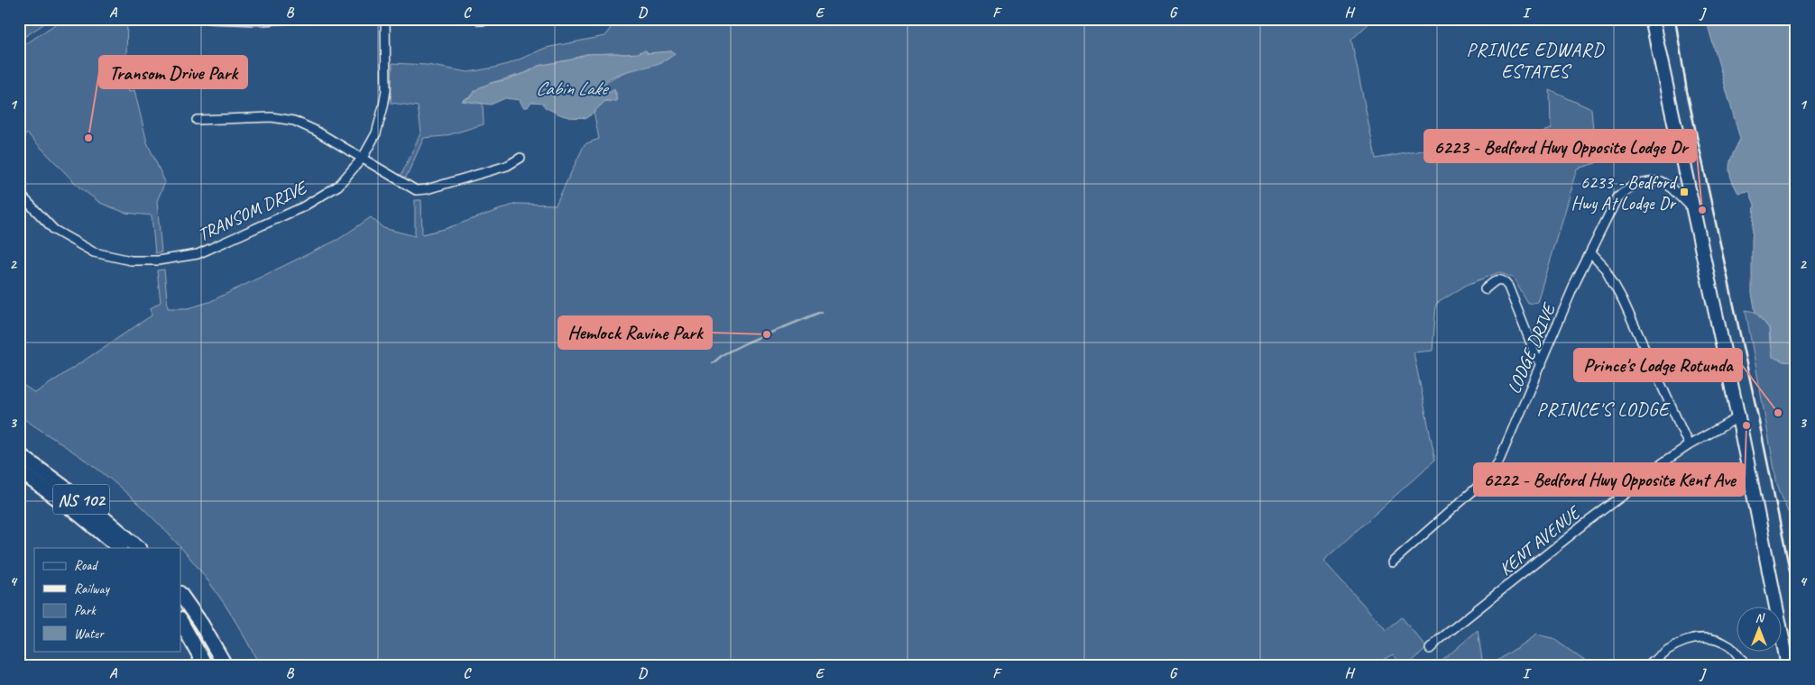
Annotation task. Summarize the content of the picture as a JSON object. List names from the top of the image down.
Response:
{
  "streets": {
    "highway": ["NS 102"],
    "street": ["TRANSOM DRIVE", "LODGE DRIVE", "KENT AVENUE"]
  },
  "districts": ["PRINCE EDWARD ESTATES", "PRINCE'S LODGE"],
  "water": ["Cabin Lake"],
  "places": {
    "other": [
      "Transom Drive Park",
      "6223 - Bedford Hwy Opposite Lodge Dr",
      "Hemlock Ravine Park",
      "Prince's Lodge Rotunda",
      "6222 - Bedford Hwy Opposite Kent Ave"
    ],
    "transit": ["6233 - Bedford Hwy At Lodge Dr"]
  },
  "legend": [
    "Road",
    "Railway",
    "Park",
    "Water"
  ],
  "north": "top",
  "grid": {
    "columns": [
      "A",
      "B",
      "C",
      "D",
      "E",
      "F",
      "G",
      "H",
      "I",
      "J"
    ],
    "rows": [
      "1",
      "2",
      "3",
      "4"
    ]
  }
}
